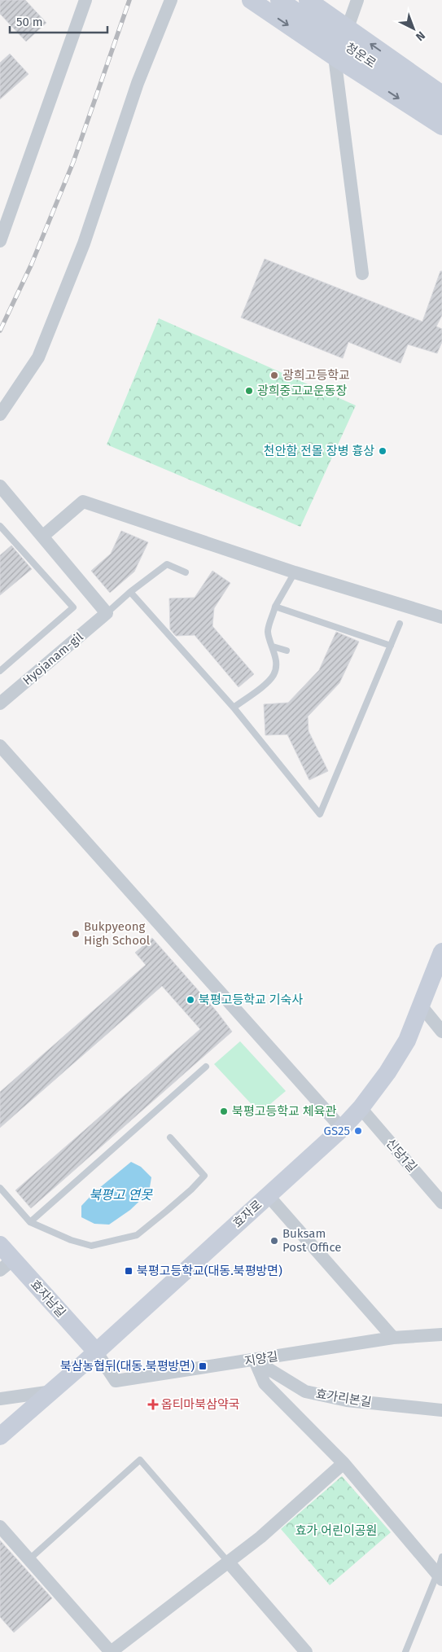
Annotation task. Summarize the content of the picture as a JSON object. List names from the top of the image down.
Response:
{
  "streets": {
    "street": [
      "청운로",
      "Hyojanam-gil",
      "신당1길",
      "효자로",
      "효자남길",
      "지양길",
      "효가리본길"
    ]
  },
  "crossings": [
    ["신당1길", "효자로"],
    ["효자로", "효자남길"],
    ["효자로", "지양길"],
    ["효자남길", "지양길"],
    ["지양길", "효가리본길"]
  ],
  "water": ["북평고 연못"],
  "parks": ["효가 어린이공원"],
  "places": {
    "other": [
      "광희고등학교",
      "광희중고교운동장",
      "천안함 전몰 장병 흉상",
      "Bukpyeong High School",
      "북평고등학교 기숙사",
      "북평고등학교 체육관",
      "GS25",
      "Buksam Post Office"
    ],
    "transit": ["북평고등학교(대동.북평방면)", "북삼농협뒤(대동.북평방면)"],
    "health": ["옵티마북삼약국"]
  },
  "scale_bar": "50 m",
  "north": "bottom right"
}
